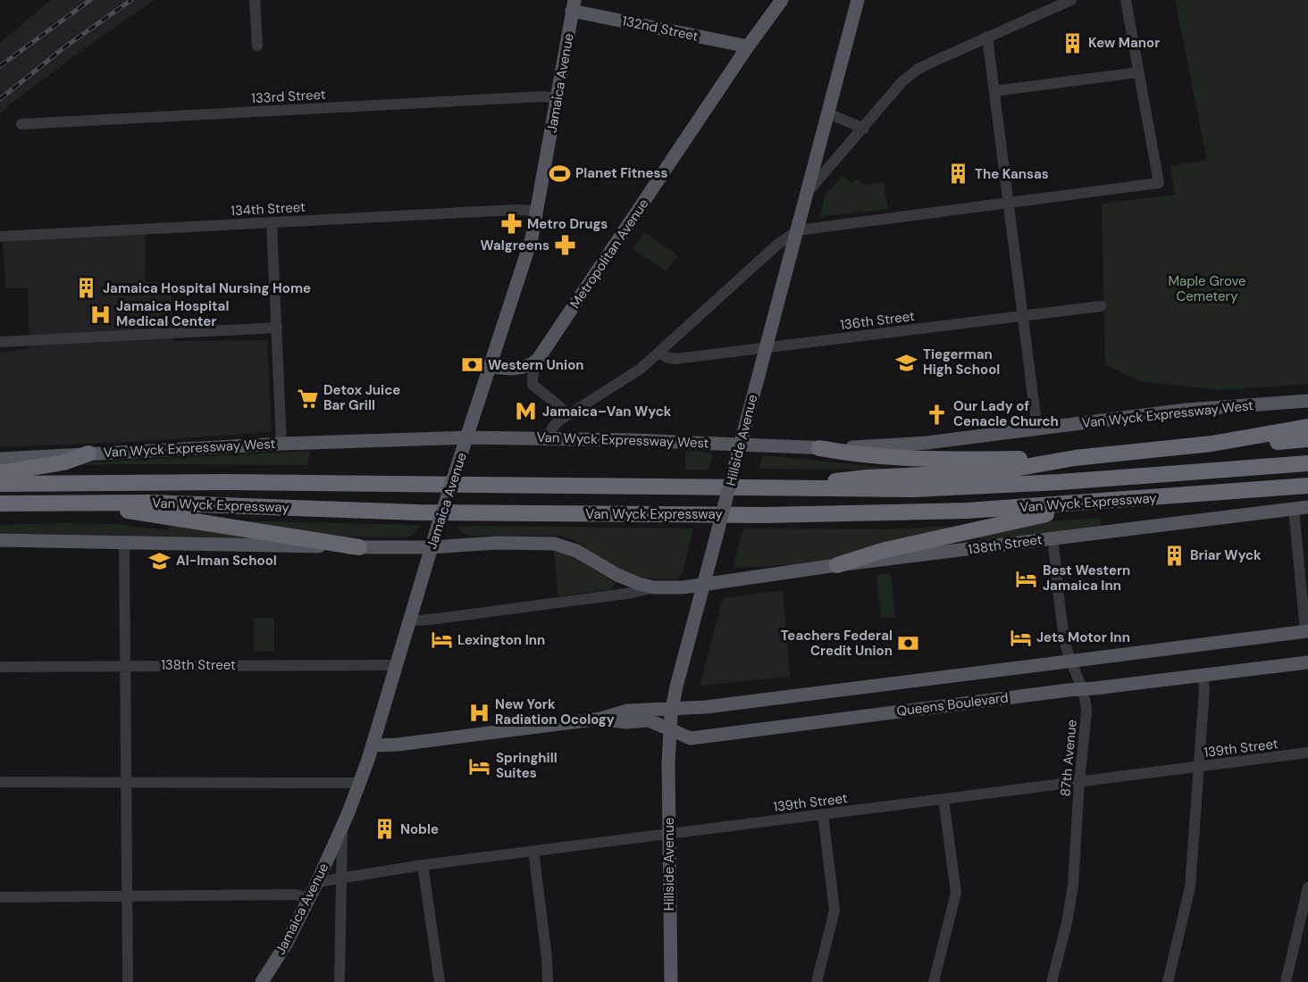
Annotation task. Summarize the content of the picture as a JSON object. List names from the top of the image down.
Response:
{
  "streets": {
    "highway": ["Van Wyck Expressway"],
    "main road": [
      "132nd Street",
      "Jamaica Avenue",
      "Metropolitan Avenue",
      "Van Wyck Expressway West",
      "Hillside Avenue",
      "138th Street",
      "Queens Boulevard"
    ],
    "street": [
      "133rd Street",
      "134th Street",
      "136th Street",
      "139th Street",
      "87th Avenue"
    ]
  },
  "crossings": [
    ["132nd Street", "Jamaica Avenue"],
    ["132nd Street", "Metropolitan Avenue"],
    ["Jamaica Avenue", "133rd Street"],
    ["Jamaica Avenue", "134th Street"],
    ["Jamaica Avenue", "Van Wyck Expressway West"],
    ["Jamaica Avenue", "138th Street"],
    ["Jamaica Avenue", "Queens Boulevard"],
    ["Jamaica Avenue", "139th Street"],
    ["136th Street", "Hillside Avenue"],
    ["Van Wyck Expressway West", "Hillside Avenue"],
    ["Hillside Avenue", "138th Street"],
    ["Hillside Avenue", "Queens Boulevard"],
    ["Hillside Avenue", "139th Street"],
    ["138th Street", "87th Avenue"],
    ["Queens Boulevard", "87th Avenue"],
    ["139th Street", "87th Avenue"]
  ],
  "parks": ["Maple Grove Cemetery"],
  "places": {
    "building": [
      "Kew Manor",
      "The Kansas",
      "Jamaica Hospital Nursing Home",
      "Briar Wyck",
      "Noble"
    ],
    "sports": ["Planet Fitness"],
    "pharmacy": ["Metro Drugs", "Walgreens"],
    "hospital": ["Jamaica Hospital Medical Center", "New York Radiation Ocology"],
    "school or university": ["Tiegerman High School", "Al-Iman School"],
    "bank": ["Western Union", "Teachers Federal Credit Union"],
    "supermarket": ["Detox Juice Bar Grill"],
    "metro station": ["Jamaica–Van Wyck"],
    "church": ["Our Lady of Cenacle Church"],
    "hotel": [
      "Best Western Jamaica Inn",
      "Jets Motor Inn",
      "Lexington Inn",
      "Springhill Suites"
    ]
  }
}
